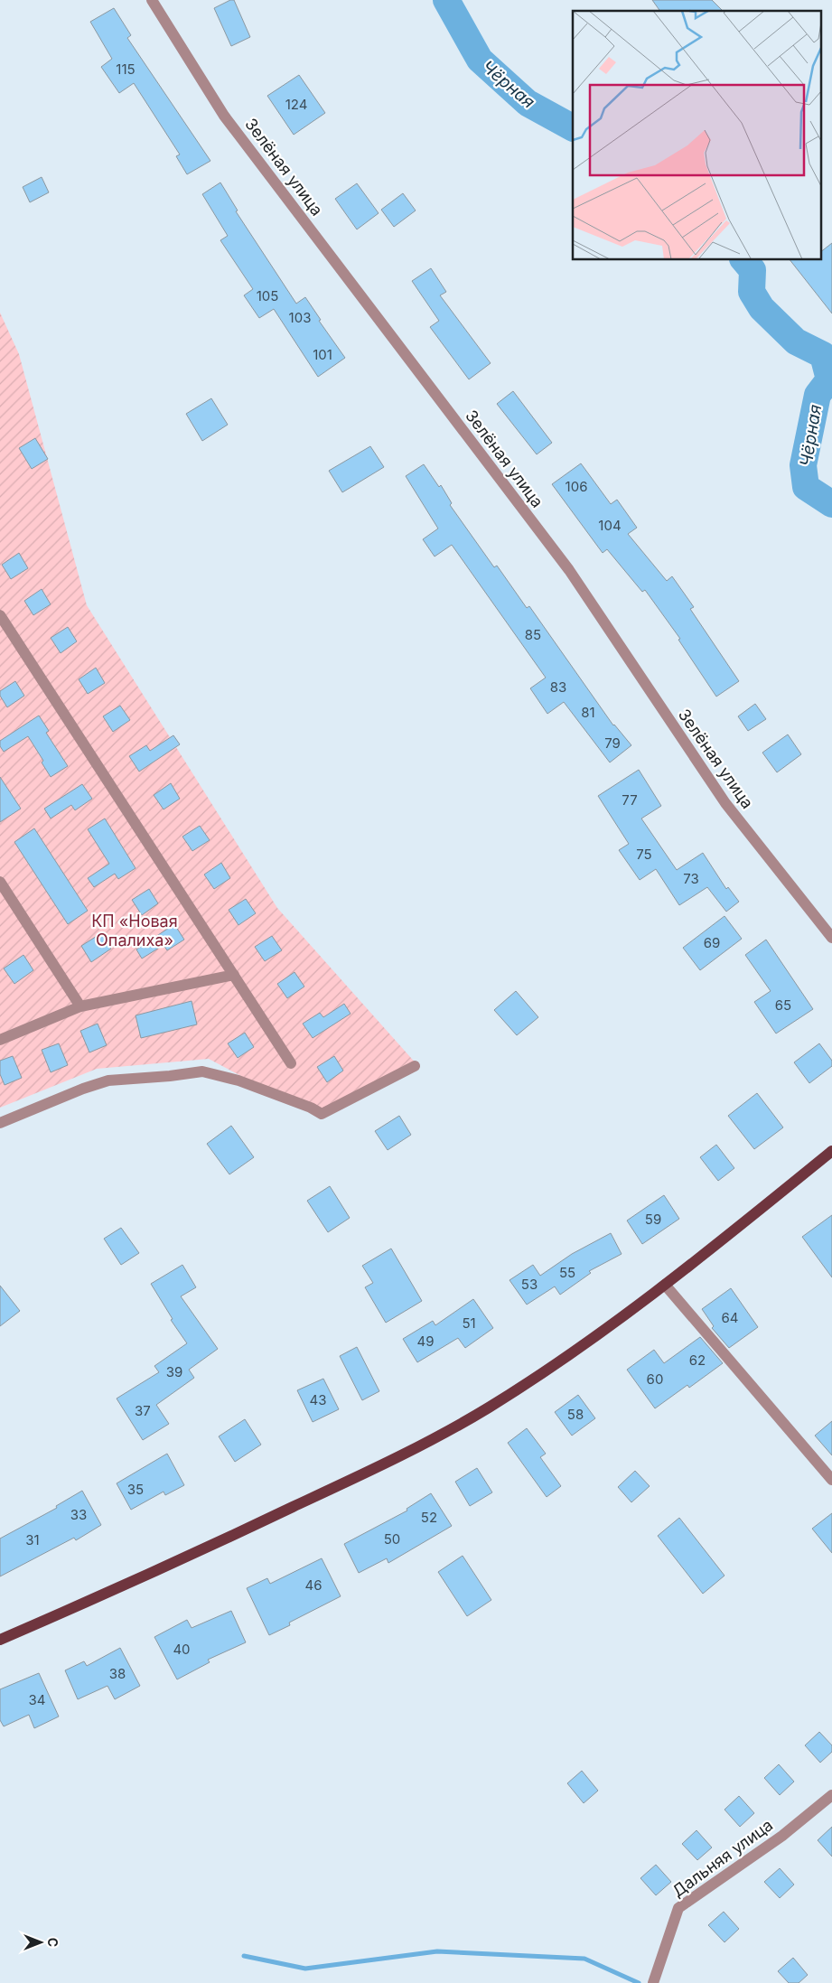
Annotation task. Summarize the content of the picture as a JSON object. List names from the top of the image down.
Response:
{
  "streets": {
    "street": ["Зелёная улица", "Дальняя улица"]
  },
  "water": ["Чёрная"],
  "parks": ["КП «Новая Опалиха»"],
  "house_numbers": [
    "115",
    "124",
    "105",
    "103",
    "101",
    "106",
    "104",
    "85",
    "83",
    "81",
    "79",
    "77",
    "75",
    "73",
    "69",
    "65",
    "59",
    "55",
    "53",
    "64",
    "51",
    "49",
    "62",
    "39",
    "60",
    "43",
    "37",
    "58",
    "35",
    "33",
    "52",
    "50",
    "31",
    "46",
    "40",
    "38",
    "34"
  ],
  "north": "right"
}
